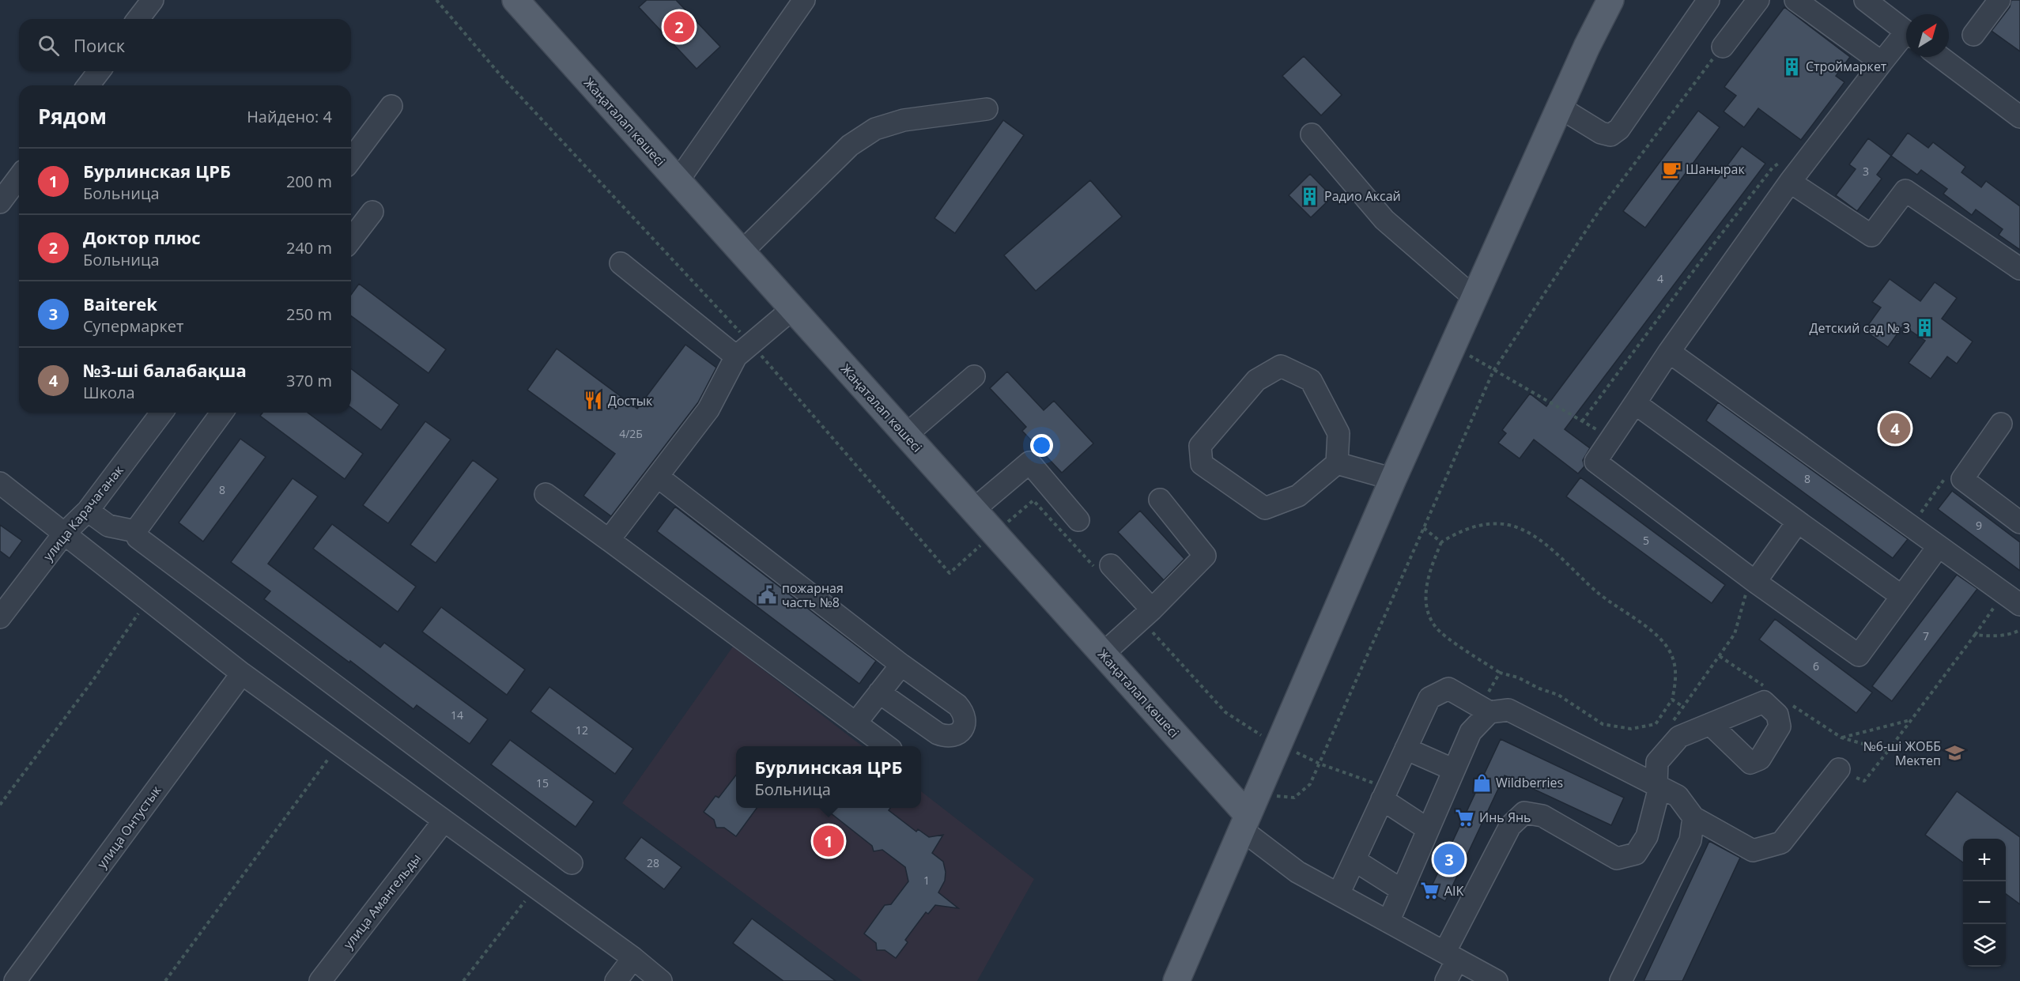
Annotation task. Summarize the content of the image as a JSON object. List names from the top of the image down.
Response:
{
  "streets": {
    "main road": ["Жаңаталап көшесі"],
    "street": ["улица Карачаганак", "улица Онтустык", "улица Амангельды"]
  },
  "places": {
    "building": ["Строймаркет", "Радио Аксай", "Детский сад № 3"],
    "cafe": ["Шанырак"],
    "restaurant": ["Достык"],
    "public building": ["пожарная часть №8"],
    "school or university": ["№6-ші ЖОББ Мектеп"],
    "shop": ["Wildberries"],
    "supermarket": ["Инь Янь", "AIK"]
  },
  "house_numbers": [
    "3",
    "4",
    "4/2Б",
    "8",
    "8",
    "9",
    "5",
    "7",
    "6",
    "14",
    "12",
    "15",
    "28",
    "1"
  ],
  "north": "top right",
  "page": {
    "pins": [
      "2",
      "4",
      "1",
      "3"
    ],
    "search": "Поиск",
    "heading": ["Рядом", "Найдено: 4"],
    "list": [
      {
        "mark": "1",
        "name": "Бурлинская ЦРБ",
        "note": "Больница",
        "value": "200 m"
      },
      {
        "mark": "2",
        "name": "Доктор плюс",
        "note": "Больница",
        "value": "240 m"
      },
      {
        "mark": "3",
        "name": "Baiterek",
        "note": "Супермаркет",
        "value": "250 m"
      },
      {
        "mark": "4",
        "name": "№3-ші балабақша",
        "note": "Школа",
        "value": "370 m"
      }
    ],
    "popup": ["Бурлинская ЦРБ", "Больница"],
    "map_buttons": ["+", "−"]
  }
}
